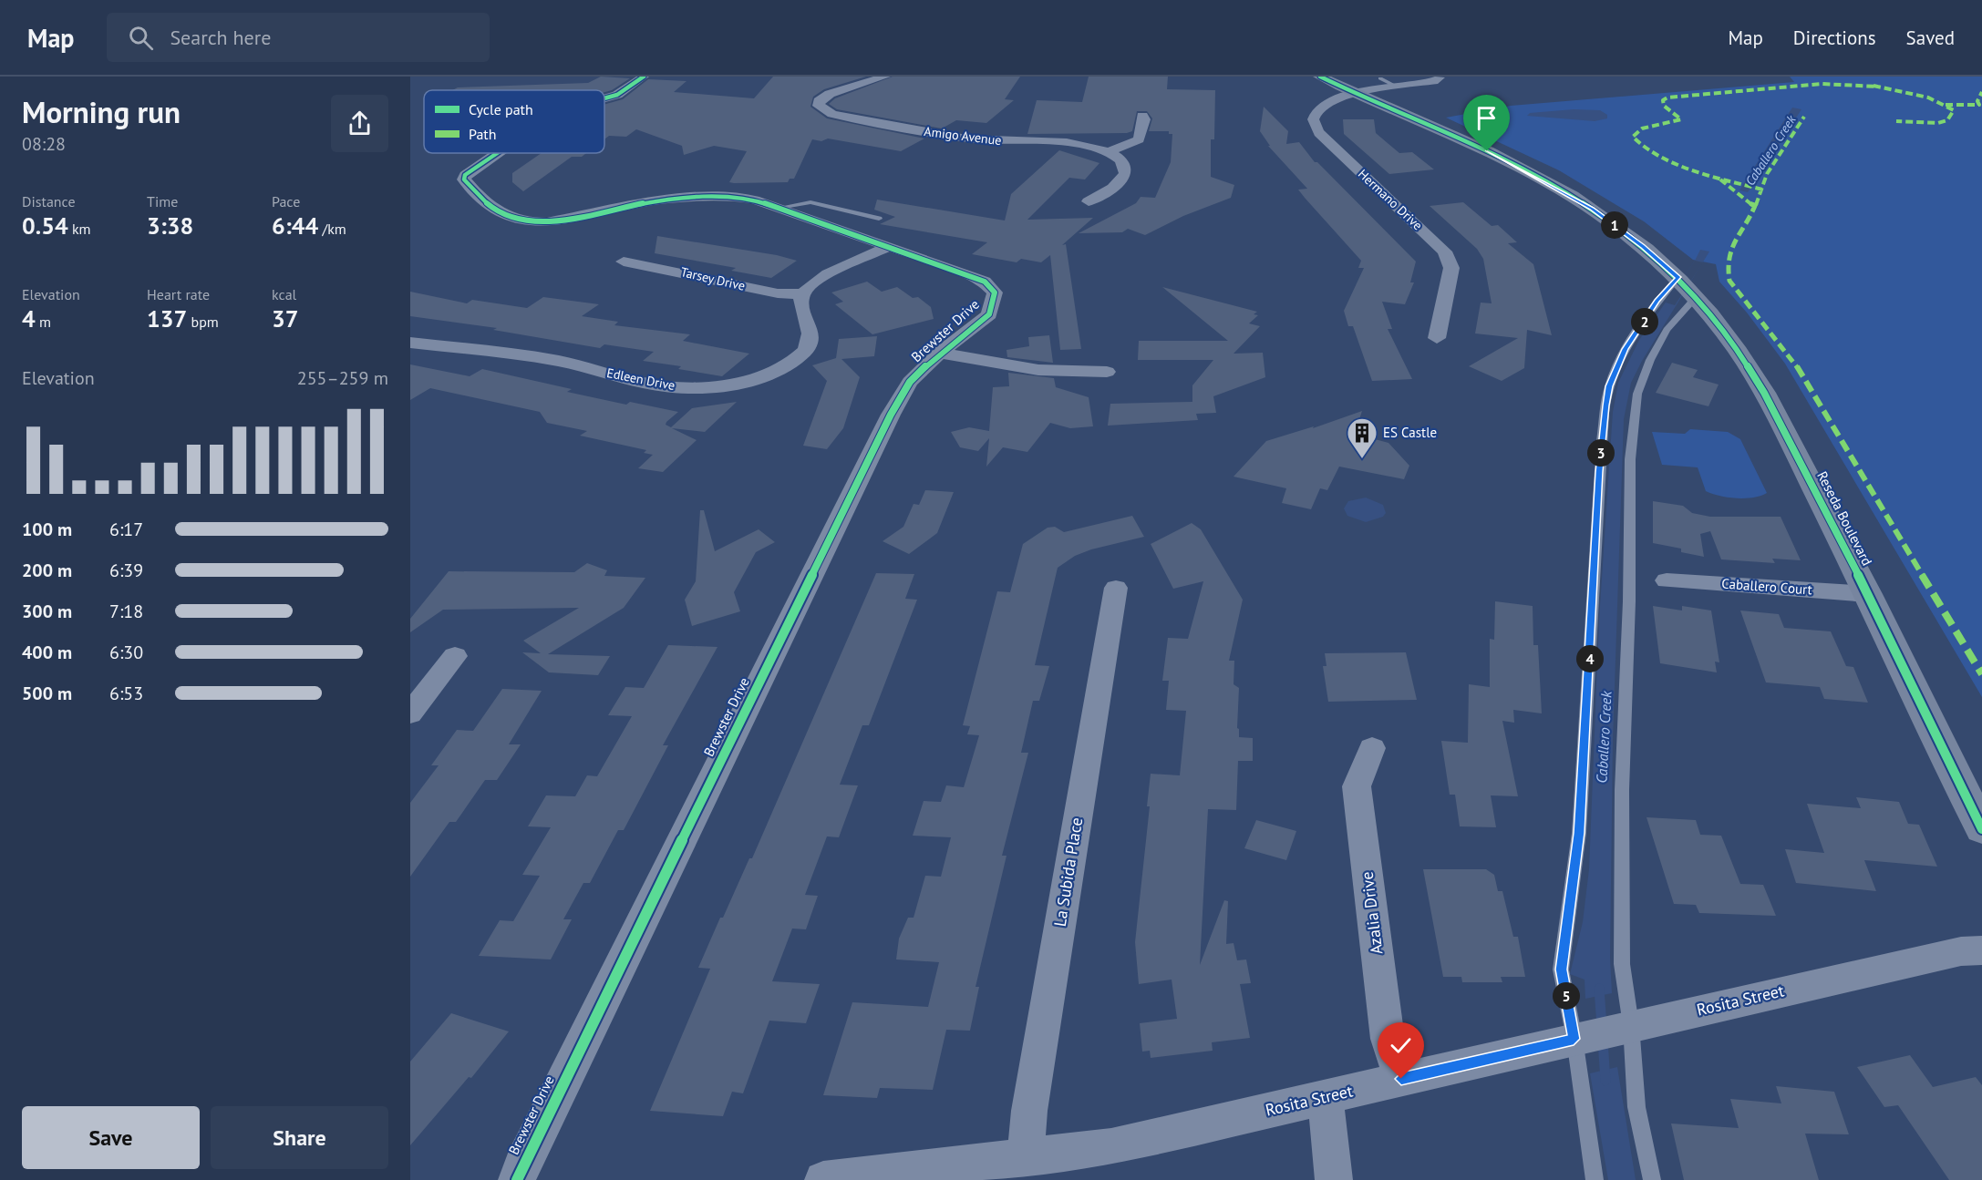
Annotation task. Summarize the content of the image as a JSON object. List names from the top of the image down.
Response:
{
  "streets": {
    "main road": ["Reseda Boulevard"],
    "street": [
      "Amigo Avenue",
      "Hermano Drive",
      "Tarsey Drive",
      "Brewster Drive",
      "Edleen Drive",
      "Caballero Court",
      "La Subida Place",
      "Azalia Drive",
      "Rosita Street"
    ]
  },
  "crossings": [
    ["Hermano Drive", "Reseda Boulevard"],
    ["Tarsey Drive", "Edleen Drive"],
    ["Reseda Boulevard", "Caballero Court"],
    ["La Subida Place", "Rosita Street"],
    ["Azalia Drive", "Rosita Street"]
  ],
  "water": ["Caballero Creek"],
  "places": {
    "building": ["ES Castle"]
  },
  "legend": ["Cycle path", "Path"],
  "page": {
    "header": "Map",
    "search": "Search here",
    "nav": ["Map", "Directions", "Saved"],
    "heading": ["Morning run", "08:28"],
    "stats": [
      ["Distance", "0.54 km"],
      ["Time", "3:38"],
      ["Pace", "6:44 /km"],
      ["Elevation", "4 m"],
      ["Heart rate", "137 bpm"],
      ["kcal", "37"]
    ],
    "pins": [
      "1",
      "2",
      "3",
      "4",
      "5"
    ],
    "chart": ["Elevation", "255–259 m"],
    "list": [
      {
        "name": "100 m",
        "note": "6:17"
      },
      {
        "name": "200 m",
        "note": "6:39"
      },
      {
        "name": "300 m",
        "note": "7:18"
      },
      {
        "name": "400 m",
        "note": "6:30"
      },
      {
        "name": "500 m",
        "note": "6:53"
      }
    ],
    "buttons": ["Save", "Share"]
  }
}
